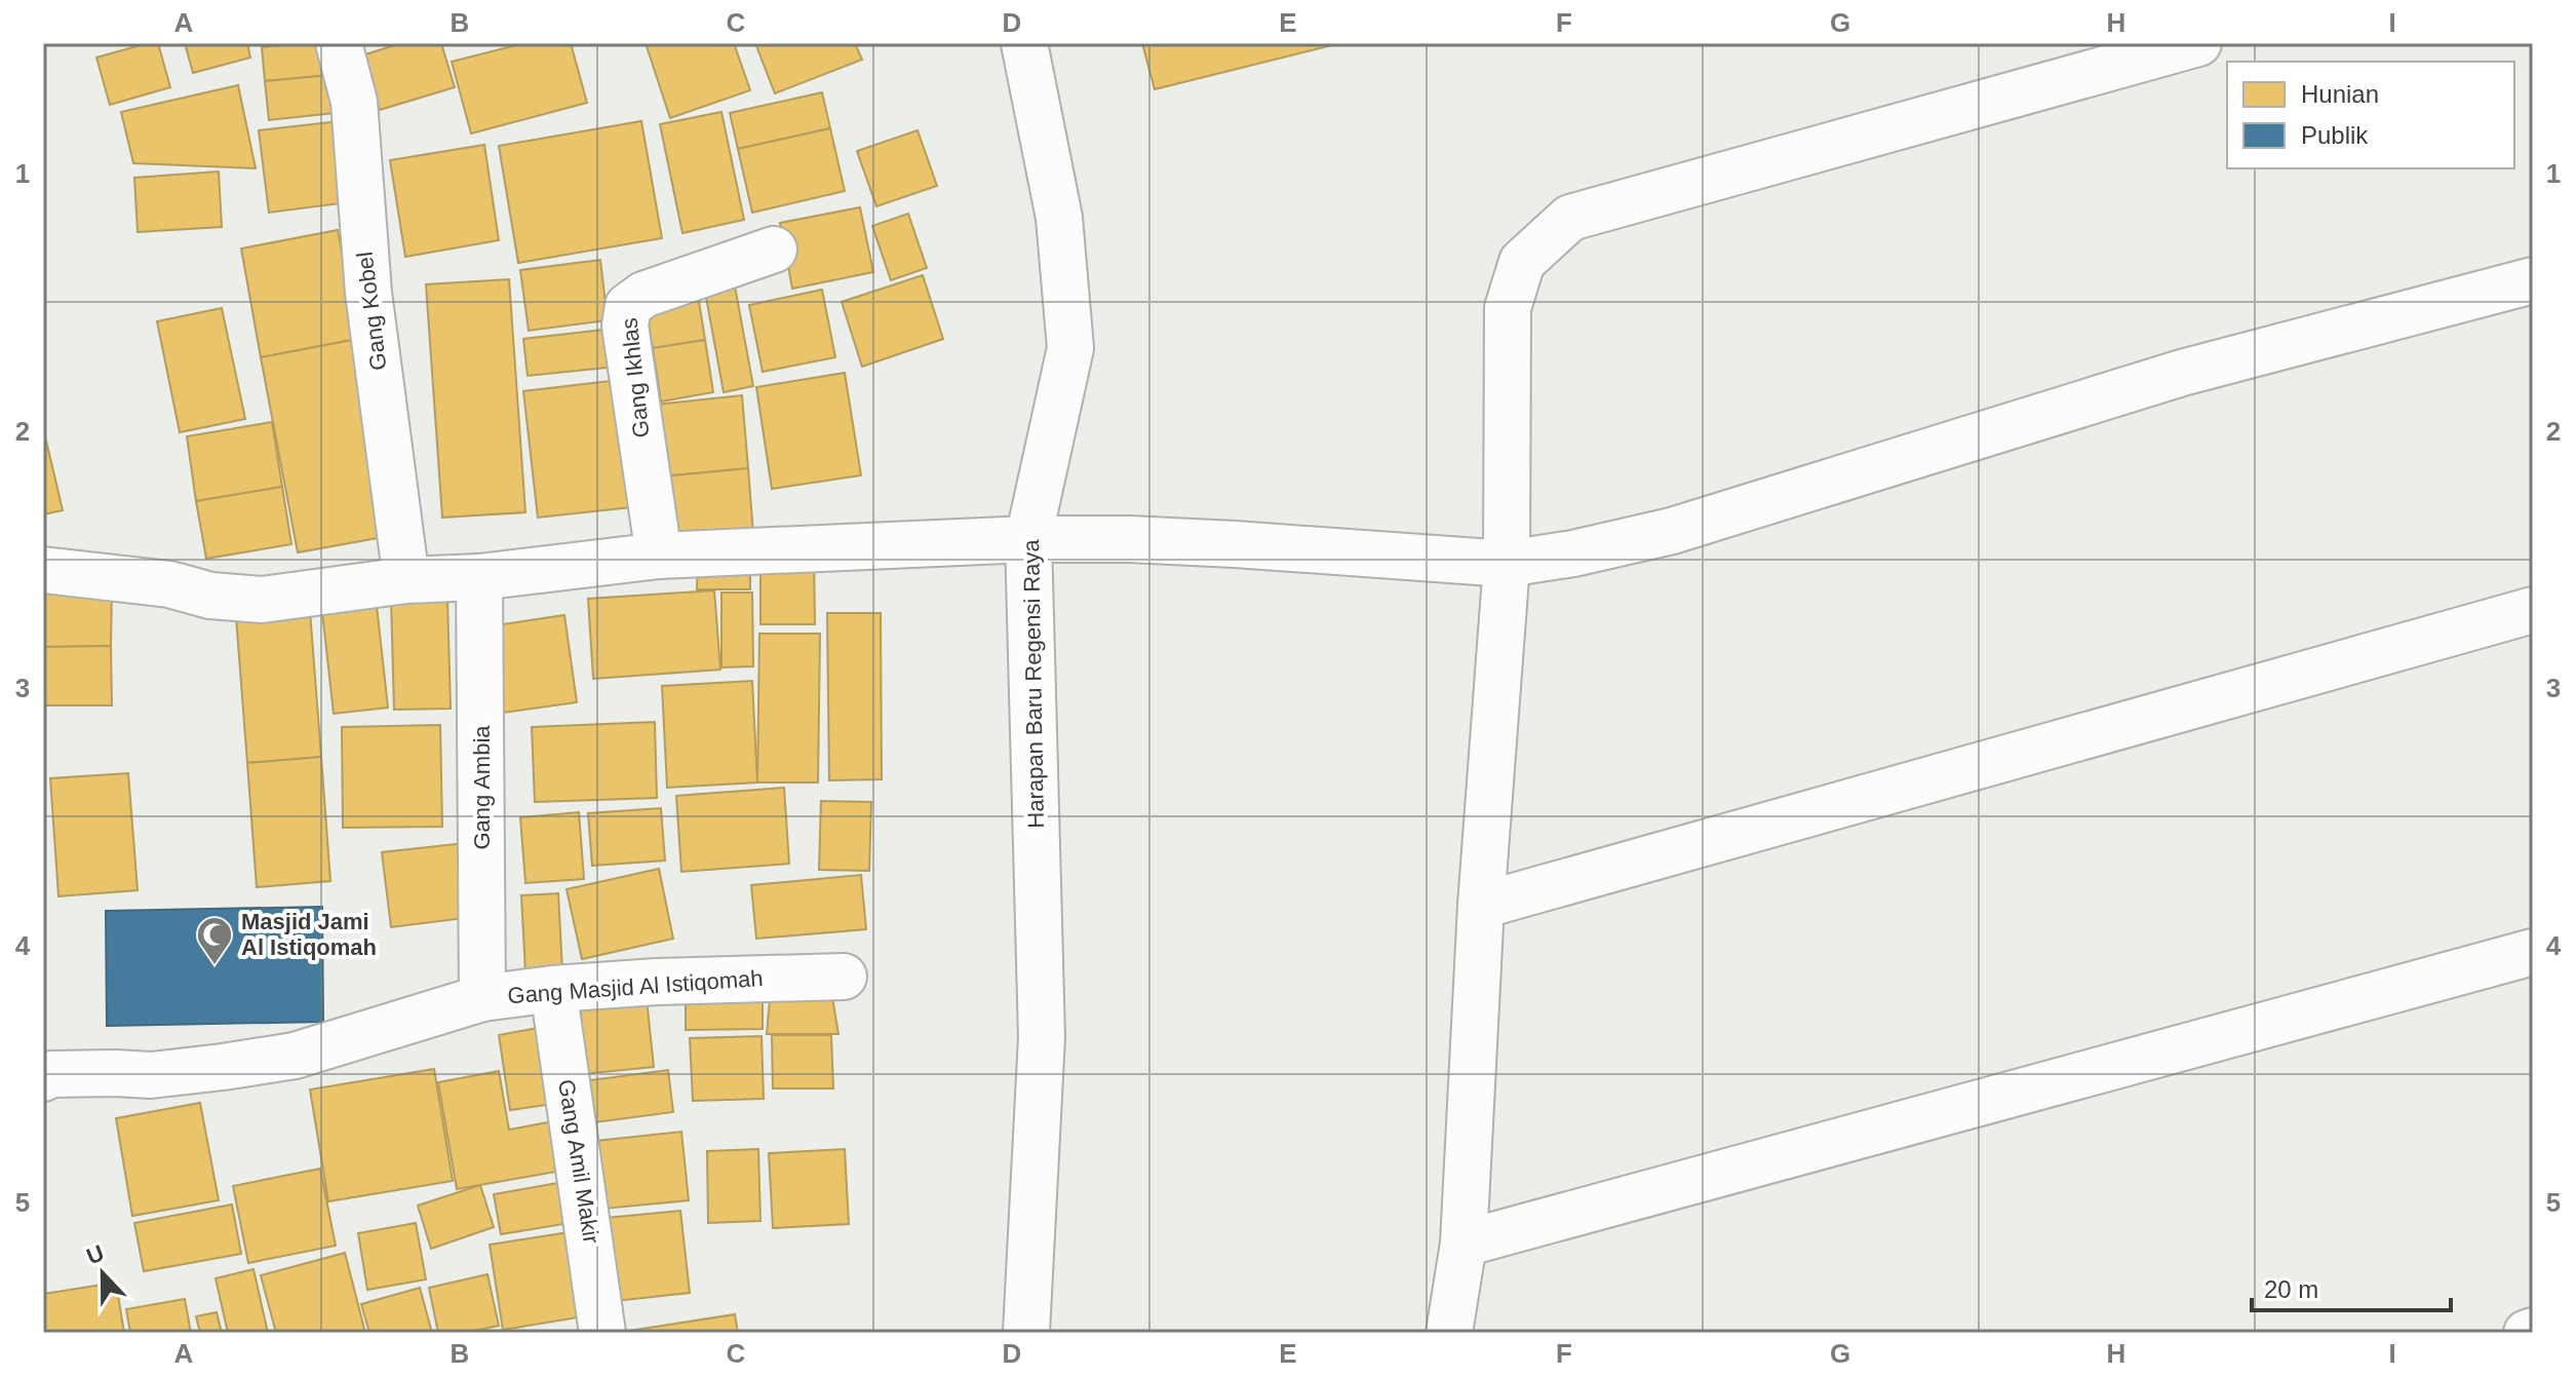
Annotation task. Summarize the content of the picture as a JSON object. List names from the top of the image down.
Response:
{
  "streets": {
    "street": [
      "Gang Kobel",
      "Gang Ikhlas",
      "Harapan Baru Regensi Raya",
      "Gang Ambia",
      "Gang Masjid Al Istiqomah",
      "Gang Amil Makir"
    ]
  },
  "crossings": [
    ["Gang Ambia", "Gang Masjid Al Istiqomah"],
    ["Gang Masjid Al Istiqomah", "Gang Amil Makir"]
  ],
  "places": {
    "mosque": ["Masjid Jami Al Istiqomah"]
  },
  "legend": ["Hunian", "Publik"],
  "scale_bar": "20 m",
  "north": "top",
  "grid": {
    "columns": [
      "A",
      "B",
      "C",
      "D",
      "E",
      "F",
      "G",
      "H",
      "I"
    ],
    "rows": [
      "1",
      "2",
      "3",
      "4",
      "5"
    ]
  }
}
